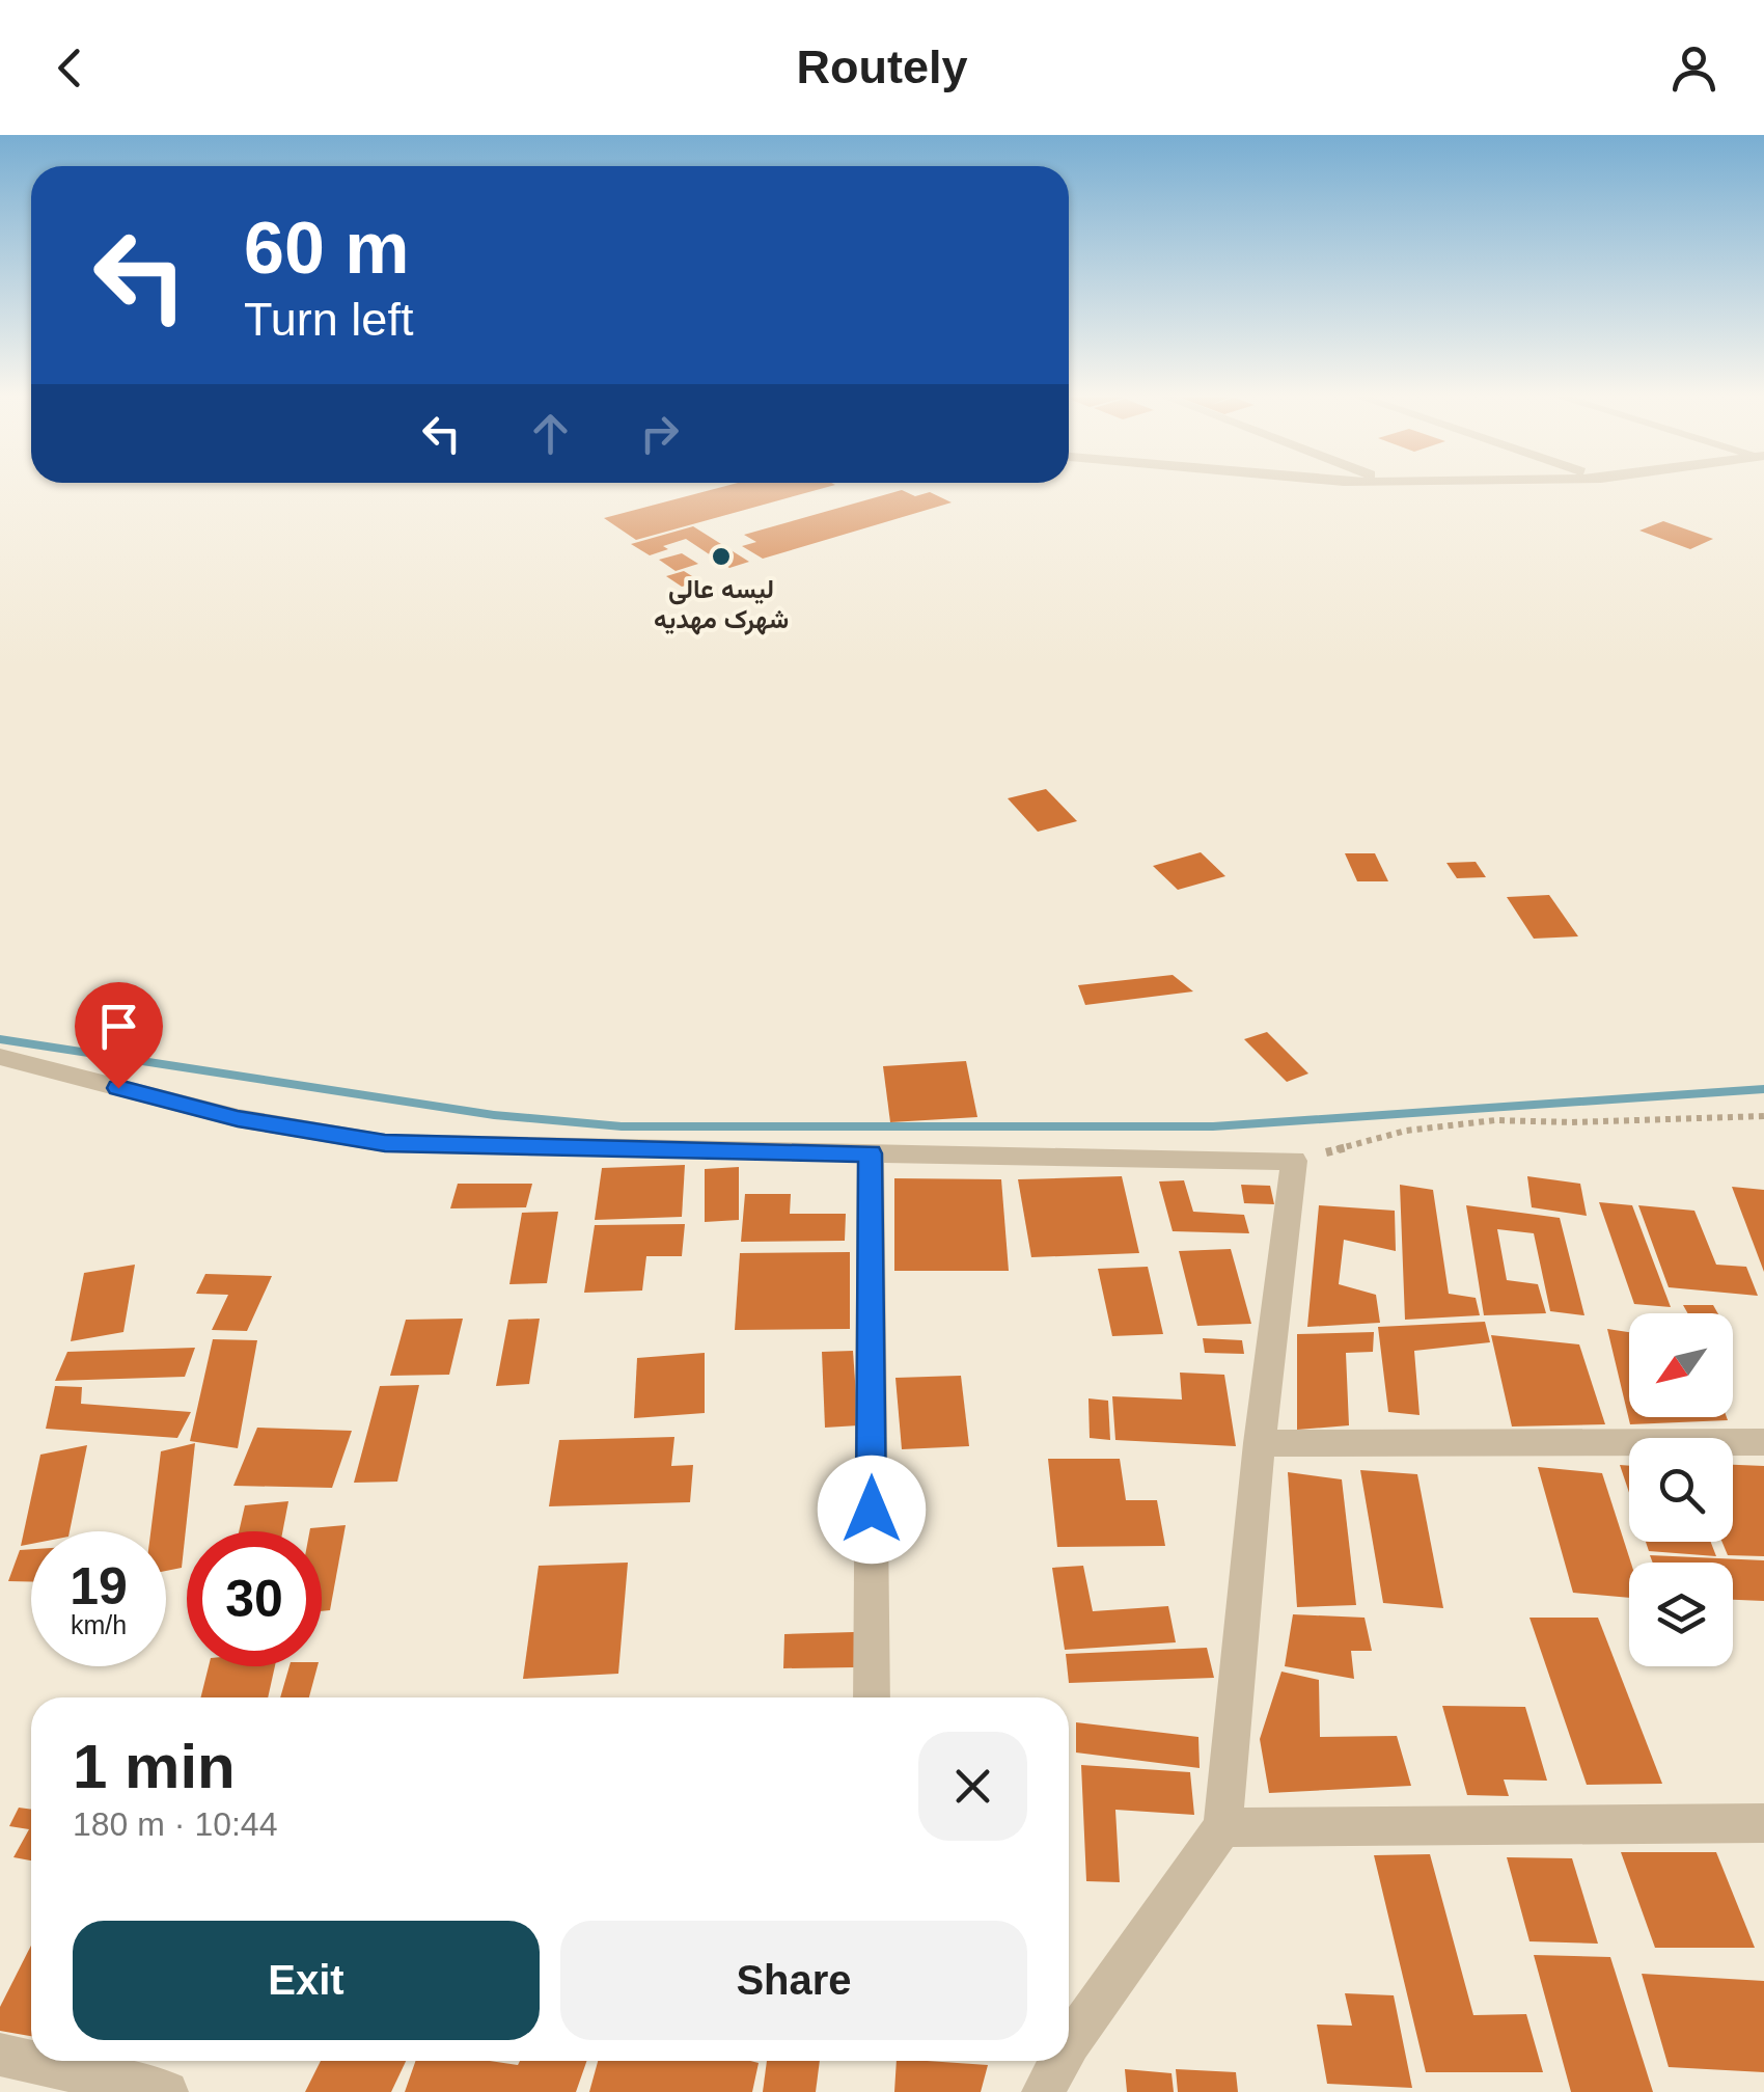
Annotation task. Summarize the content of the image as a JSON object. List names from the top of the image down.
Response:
{
  "places": ["لیسه عالی شهرک مهدیه"],
  "north": "bottom left",
  "page": {
    "header": "Routely",
    "turn": ["60 m", "Turn left"],
    "speed": "19 km/h",
    "limit": "30",
    "heading": ["1 min", "180 m · 10:44"],
    "buttons": ["Exit", "Share"]
  }
}
